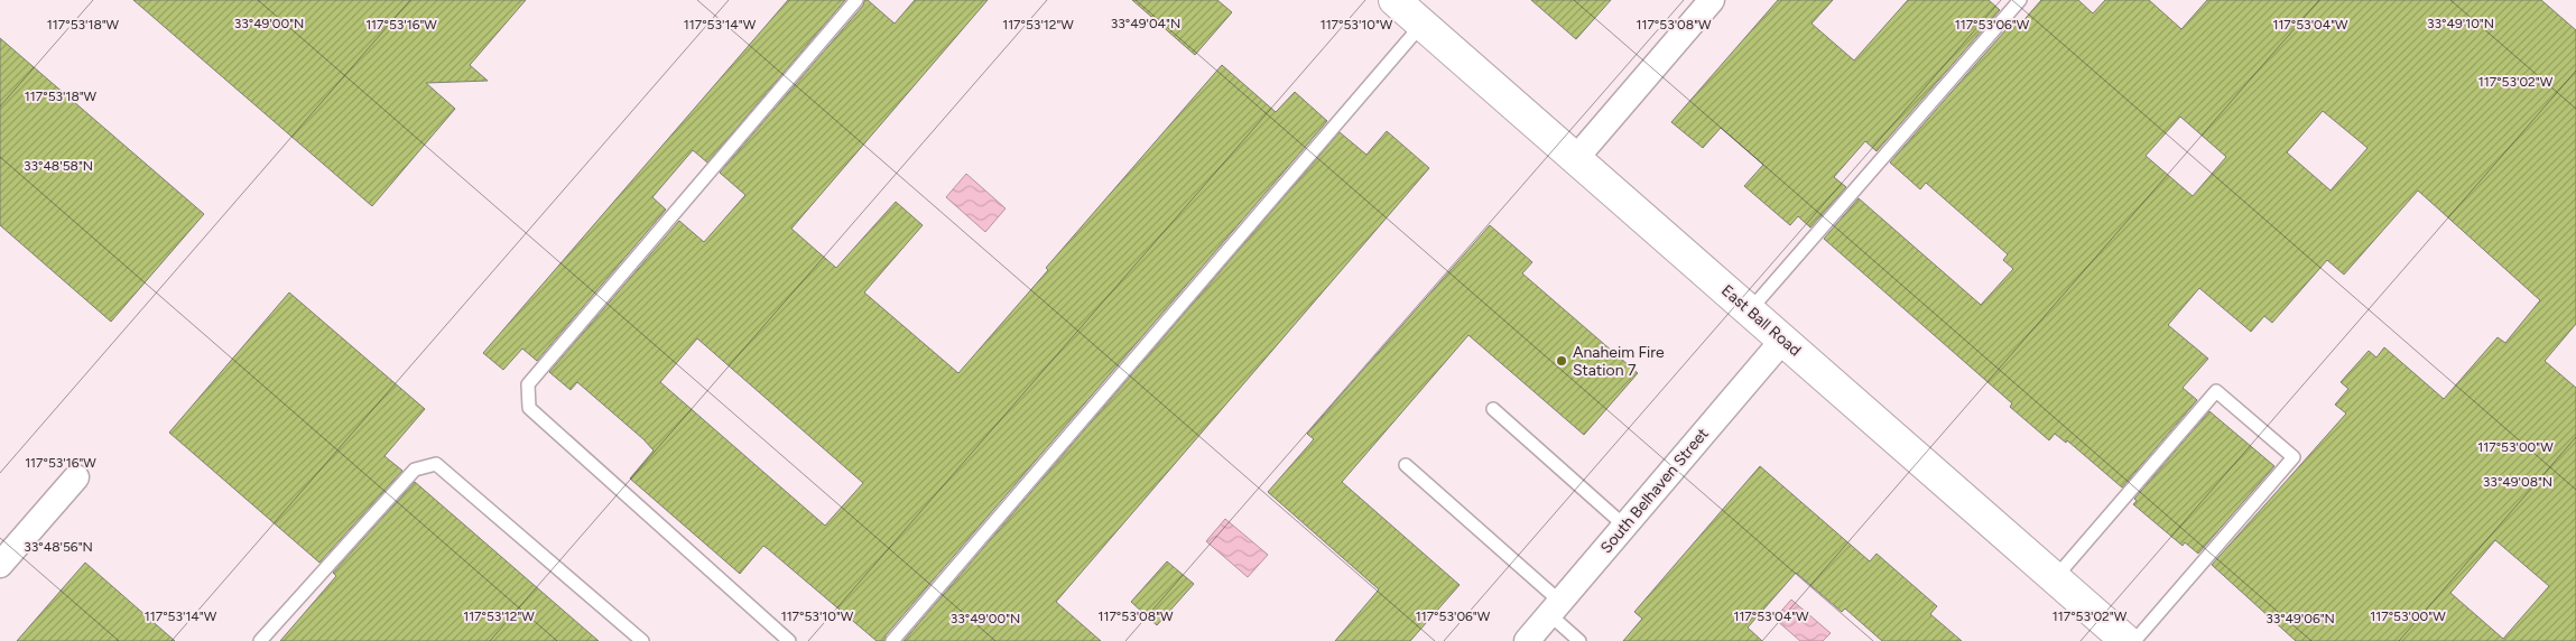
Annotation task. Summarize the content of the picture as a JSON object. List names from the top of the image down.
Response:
{
  "streets": {
    "main road": ["East Ball Road"],
    "street": ["South Belhaven Street"]
  },
  "crossings": [
    ["East Ball Road", "South Belhaven Street"]
  ],
  "places": ["Anaheim Fire Station 7"],
  "coordinates": [
    "33°49'00\"N",
    "33°49'04\"N",
    "33°49'10\"N",
    "117°53'16\"W",
    "117°53'14\"W",
    "117°53'12\"W",
    "117°53'08\"W",
    "117°53'18\"W",
    "117°53'10\"W",
    "117°53'06\"W",
    "117°53'04\"W",
    "117°53'02\"W",
    "33°48'58\"N",
    "117°53'00\"W",
    "33°49'08\"N",
    "33°48'56\"N",
    "33°49'06\"N"
  ]
}
